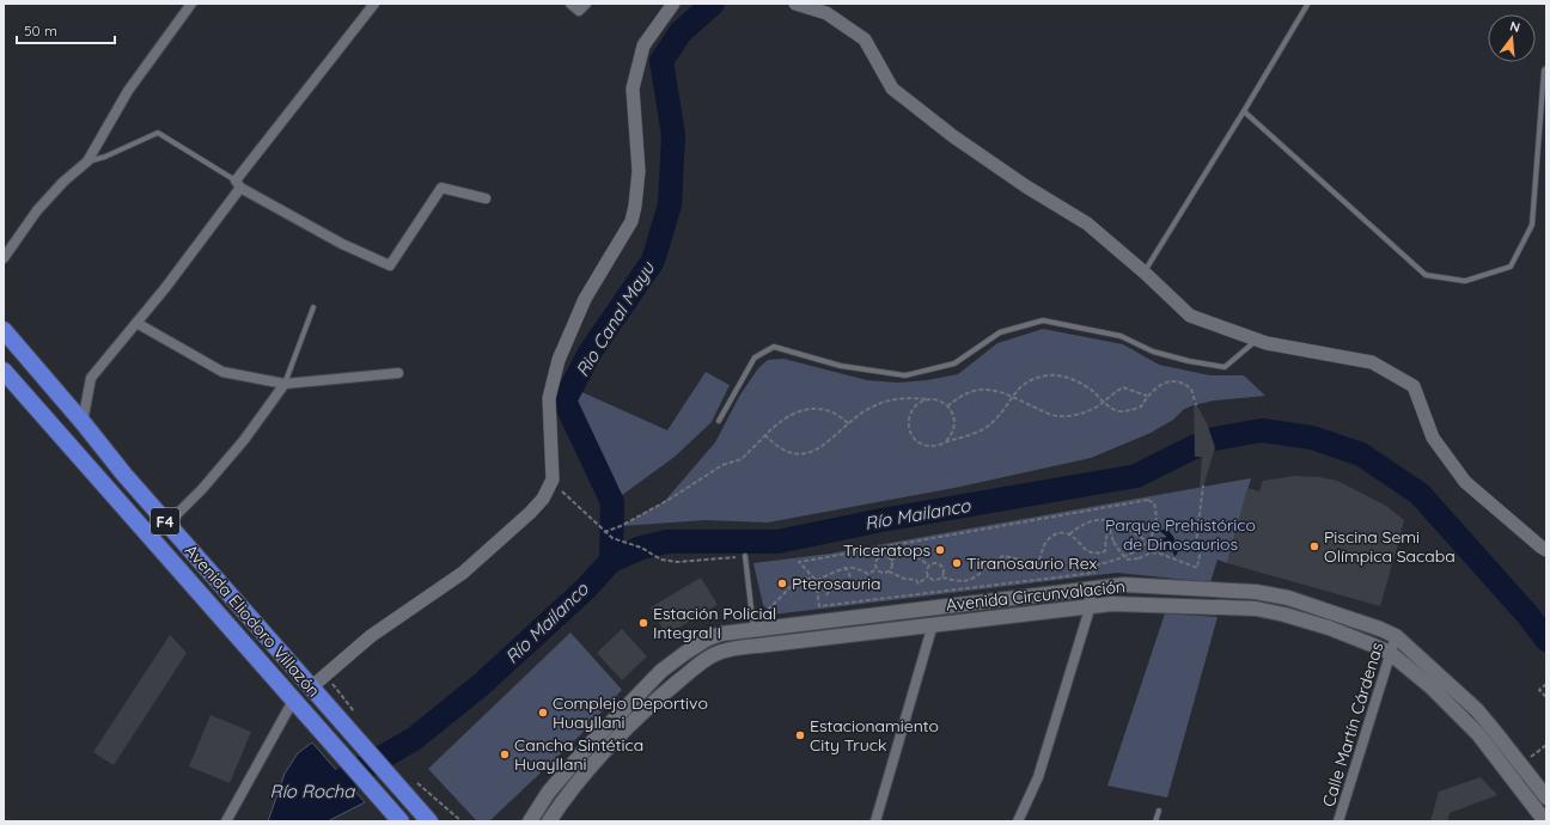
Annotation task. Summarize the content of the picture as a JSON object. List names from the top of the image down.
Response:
{
  "streets": {
    "highway": ["F4", "Avenida Eliodoro Villazón"],
    "main road": ["Avenida Circunvalación"],
    "street": ["Calle Martín Cárdenas"]
  },
  "crossings": [
    ["Avenida Circunvalación", "Calle Martín Cárdenas"]
  ],
  "water": ["Rio Canal Mayu", "Río Mailanco", "Río Rocha"],
  "parks": ["Parque Prehistórico de Dinosaurios"],
  "places": [
    "Piscina Semi Olímpica Sacaba",
    "Triceratops",
    "Tiranosaurio Rex",
    "Pterosauria",
    "Estación Policial Integral I",
    "Complejo Deportivo Huayllani",
    "Estacionamiento City Truck",
    "Cancha Sintética Huayllani"
  ],
  "scale_bar": "50 m",
  "north": "top"
}
